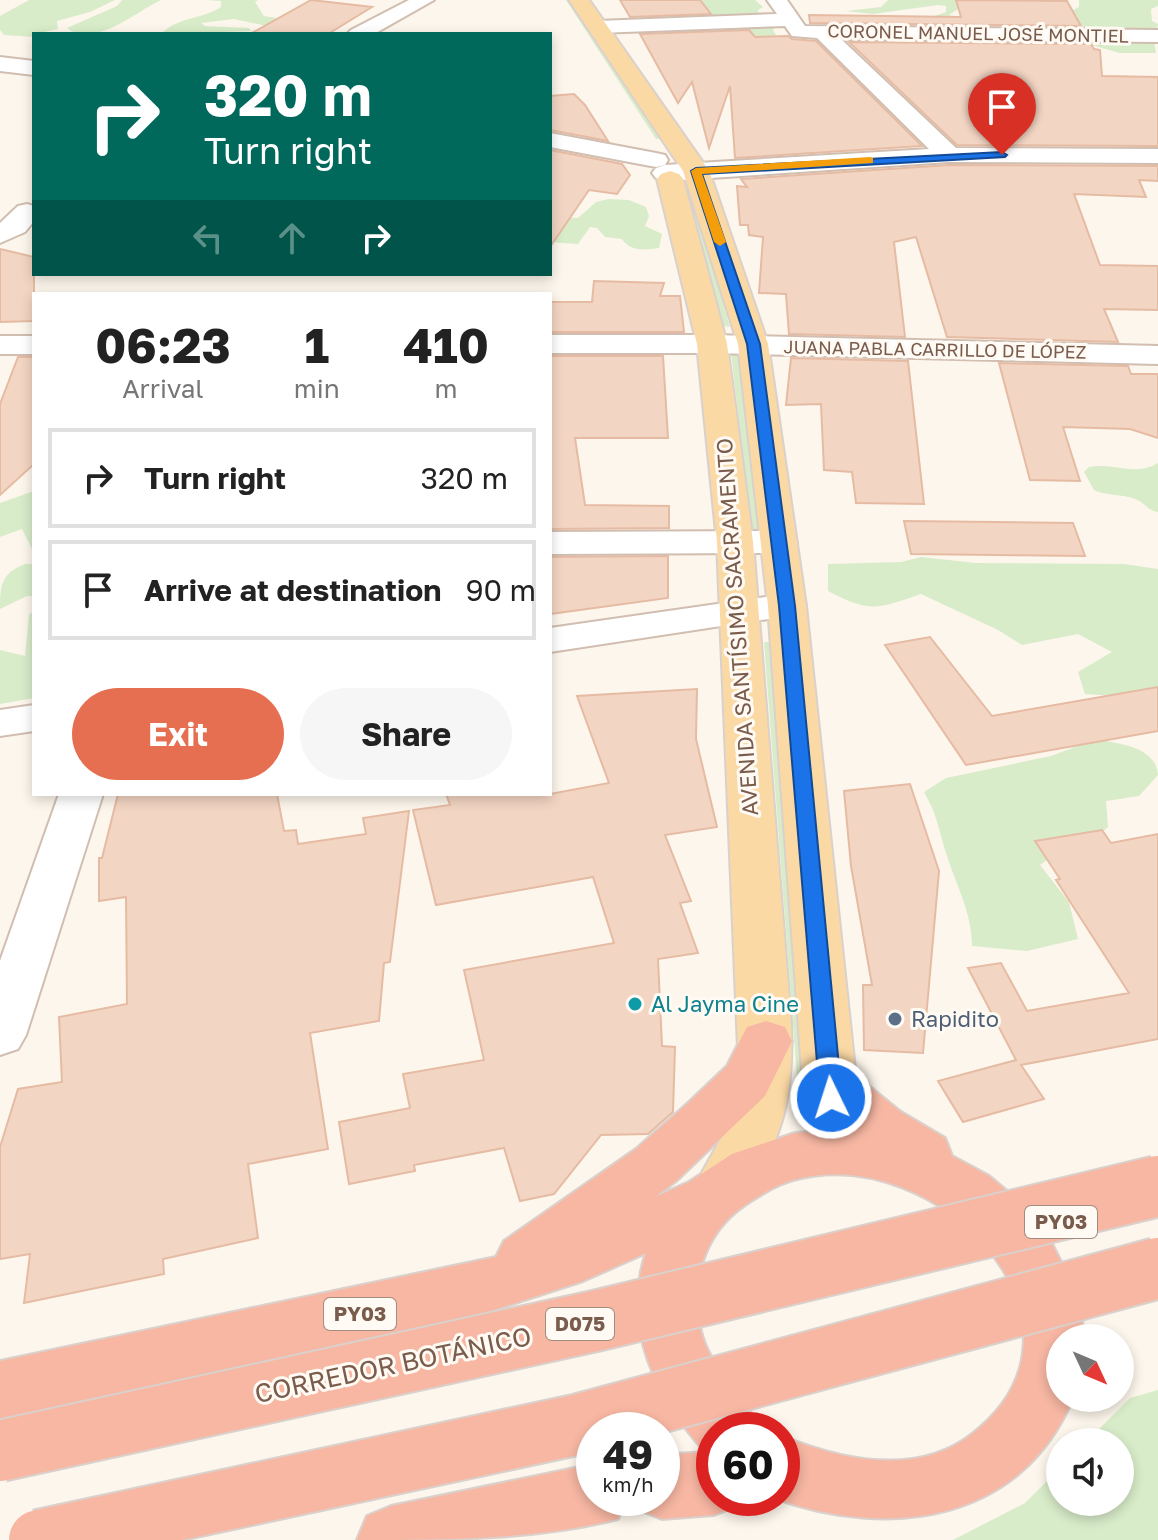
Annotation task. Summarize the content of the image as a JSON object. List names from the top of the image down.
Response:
{
  "streets": {
    "highway": ["PY03", "D075", "CORREDOR BOTÁNICO"],
    "main road": ["AVENIDA SANTÍSIMO SACRAMENTO"],
    "street": ["CORONEL MANUEL JOSÉ MONTIEL", "JUANA PABLA CARRILLO DE LÓPEZ"]
  },
  "crossings": [
    ["CORONEL MANUEL JOSÉ MONTIEL", "AVENIDA SANTÍSIMO SACRAMENTO"],
    ["JUANA PABLA CARRILLO DE LÓPEZ", "AVENIDA SANTÍSIMO SACRAMENTO"],
    ["AVENIDA SANTÍSIMO SACRAMENTO", "PY03"]
  ],
  "places": ["Al Jayma Cine", "Rapidito"],
  "north": "bottom right",
  "page": {
    "turn": ["320 m", "Turn right"],
    "eta": [
      "06:23",
      "Arrival",
      "1",
      "min",
      "410",
      "m"
    ],
    "list": [
      {
        "name": "Turn right",
        "value": "320 m"
      },
      {
        "name": "Arrive at destination",
        "value": "90 m"
      }
    ],
    "buttons": ["Exit", "Share"],
    "speed": "49 km/h",
    "limit": "60"
  }
}
